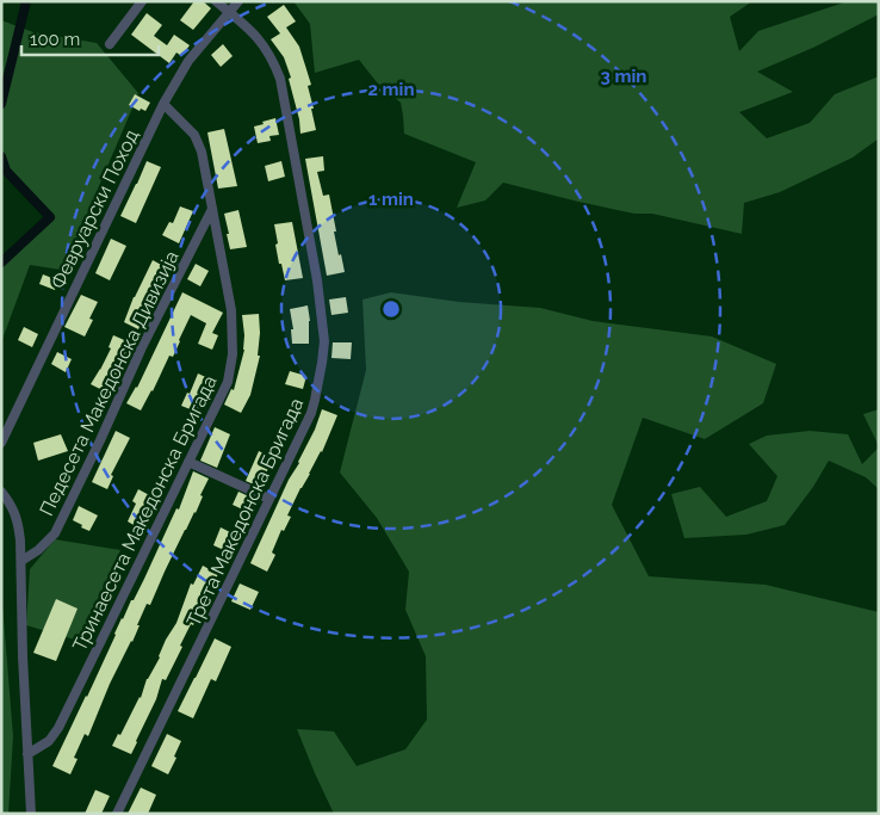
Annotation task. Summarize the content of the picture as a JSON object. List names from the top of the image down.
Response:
{
  "streets": {
    "street": [
      "Февруарски Поход",
      "Педесета Македонска Дивизија",
      "Трета Македонска Бригада",
      "Тринаесета Македонска Бригада"
    ]
  },
  "crossings": [
    ["Февруарски Поход", "Трета Македонска Бригада"],
    ["Февруарски Поход", "Тринаесета Македонска Бригада"],
    ["Педесета Македонска Дивизија", "Тринаесета Македонска Бригада"]
  ],
  "scale_bar": "100 m",
  "rings": ["3 min", "2 min", "1 min"]
}
